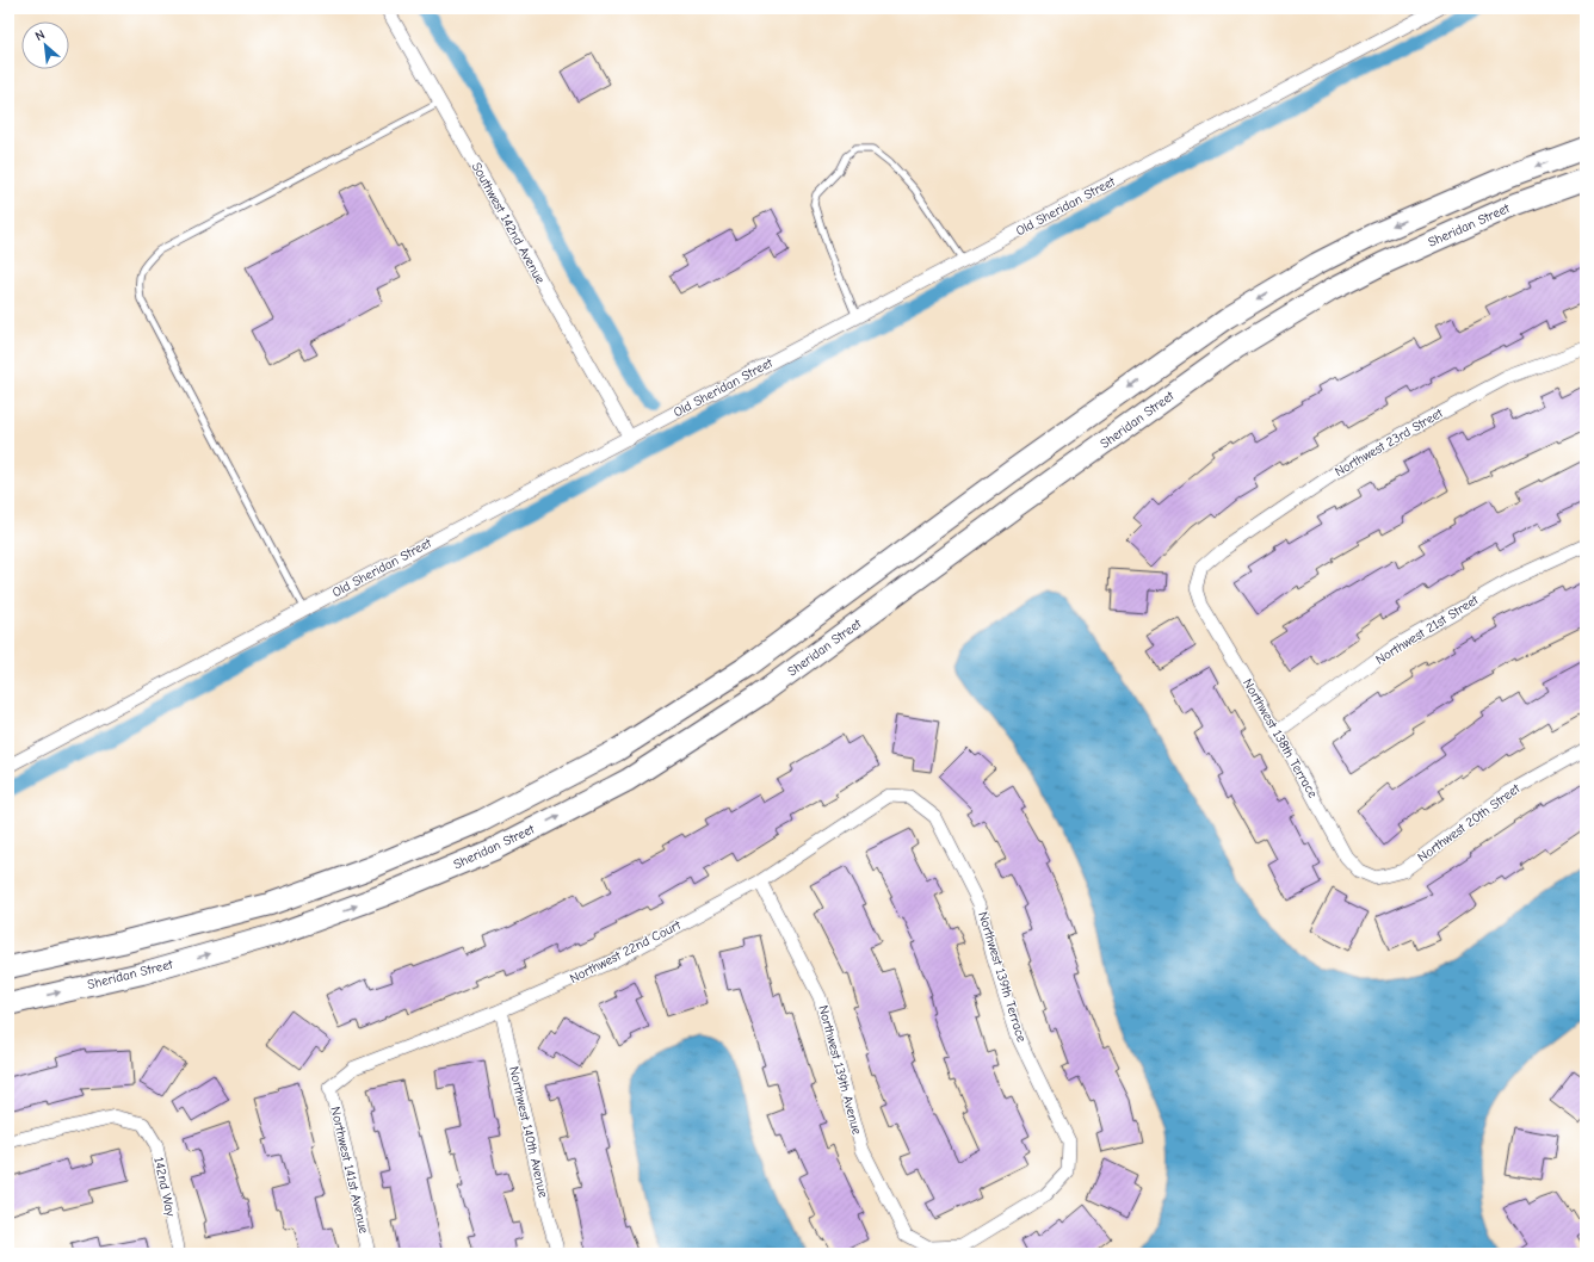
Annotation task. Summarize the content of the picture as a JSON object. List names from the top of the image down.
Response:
{
  "streets": {
    "main road": ["Sheridan Street"],
    "street": [
      "Old Sheridan Street",
      "Southwest 142nd Avenue",
      "Northwest 23rd Street",
      "Northwest 21st Street",
      "Northwest 138th Terrace",
      "Northwest 20th Street",
      "Northwest 22nd Court",
      "Northwest 139th Terrace",
      "Northwest 139th Avenue",
      "Northwest 140th Avenue",
      "Northwest 141st Avenue",
      "142nd Way"
    ]
  },
  "crossings": [
    ["Old Sheridan Street", "Southwest 142nd Avenue"],
    ["Northwest 23rd Street", "Northwest 138th Terrace"],
    ["Northwest 21st Street", "Northwest 138th Terrace"],
    ["Northwest 138th Terrace", "Northwest 20th Street"],
    ["Northwest 22nd Court", "Northwest 139th Terrace"],
    ["Northwest 22nd Court", "Northwest 139th Avenue"],
    ["Northwest 22nd Court", "Northwest 140th Avenue"],
    ["Northwest 22nd Court", "Northwest 141st Avenue"],
    ["Northwest 139th Terrace", "Northwest 139th Avenue"]
  ],
  "north": "top left"
}
